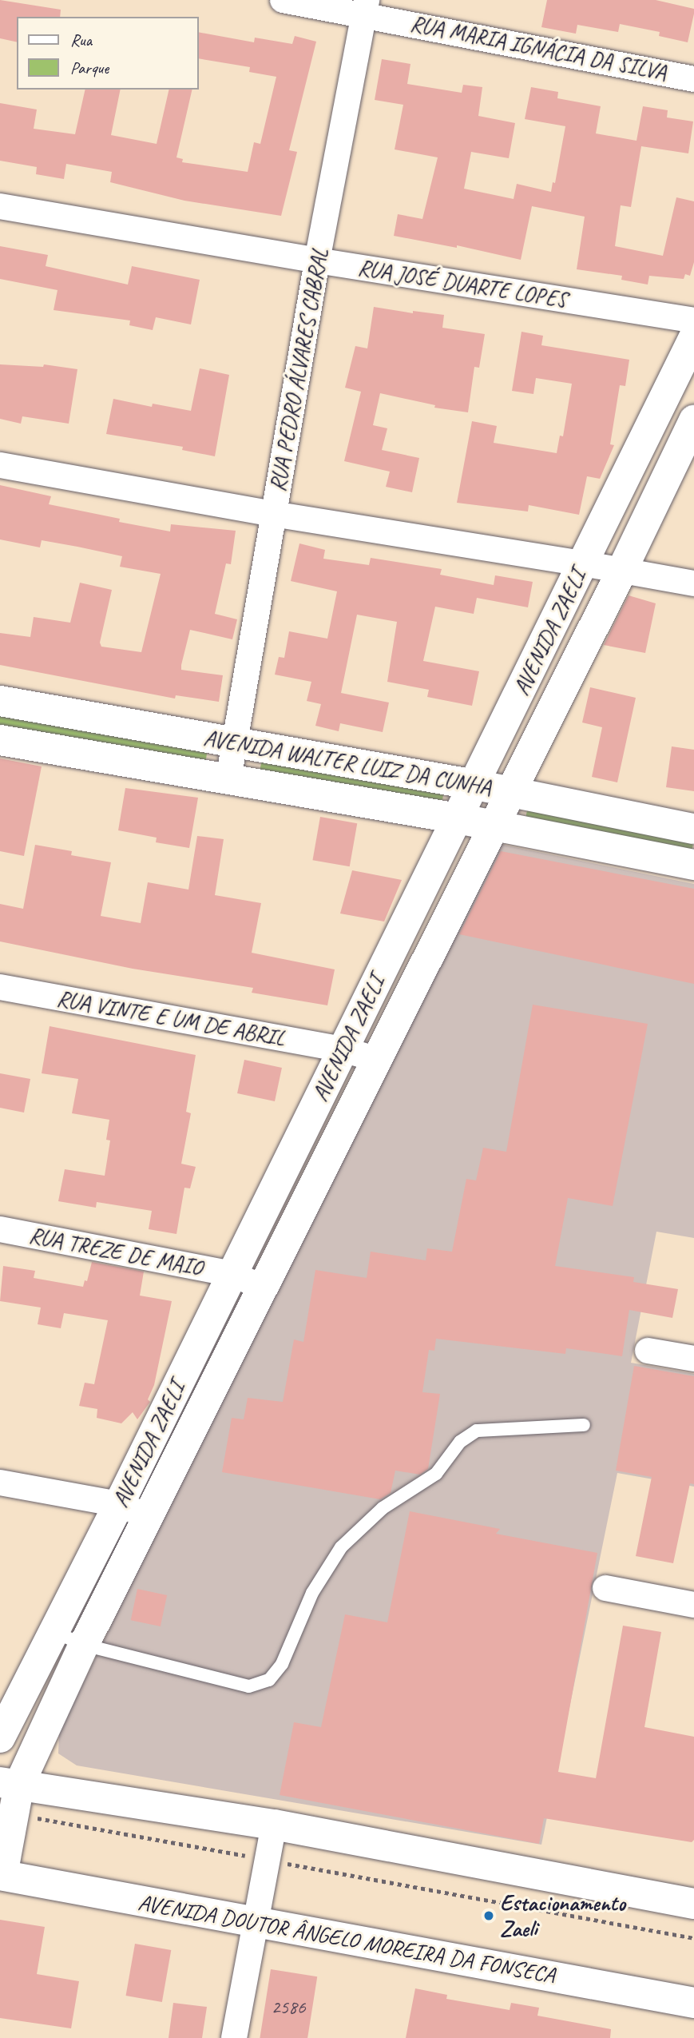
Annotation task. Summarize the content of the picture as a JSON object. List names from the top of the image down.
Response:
{
  "streets": {
    "street": [
      "RUA MARIA IGNÁCIA DA SILVA",
      "RUA JOSÉ DUARTE LOPES",
      "RUA PEDRO ÁLVARES CABRAL",
      "AVENIDA ZAELI",
      "AVENIDA WALTER LUIZ DA CUNHA",
      "RUA VINTE E UM DE ABRIL",
      "RUA TREZE DE MAIO",
      "AVENIDA DOUTOR ÂNGELO MOREIRA DA FONSECA"
    ]
  },
  "crossings": [
    ["RUA MARIA IGNÁCIA DA SILVA", "RUA PEDRO ÁLVARES CABRAL"],
    ["RUA JOSÉ DUARTE LOPES", "RUA PEDRO ÁLVARES CABRAL"],
    ["RUA PEDRO ÁLVARES CABRAL", "AVENIDA WALTER LUIZ DA CUNHA"],
    ["AVENIDA ZAELI", "AVENIDA WALTER LUIZ DA CUNHA"],
    ["AVENIDA ZAELI", "RUA VINTE E UM DE ABRIL"],
    ["AVENIDA ZAELI", "RUA TREZE DE MAIO"],
    ["AVENIDA ZAELI", "AVENIDA DOUTOR ÂNGELO MOREIRA DA FONSECA"]
  ],
  "places": ["Estacionamento Zaeli"],
  "house_numbers": ["2586"],
  "legend": ["Rua", "Parque"]
}
